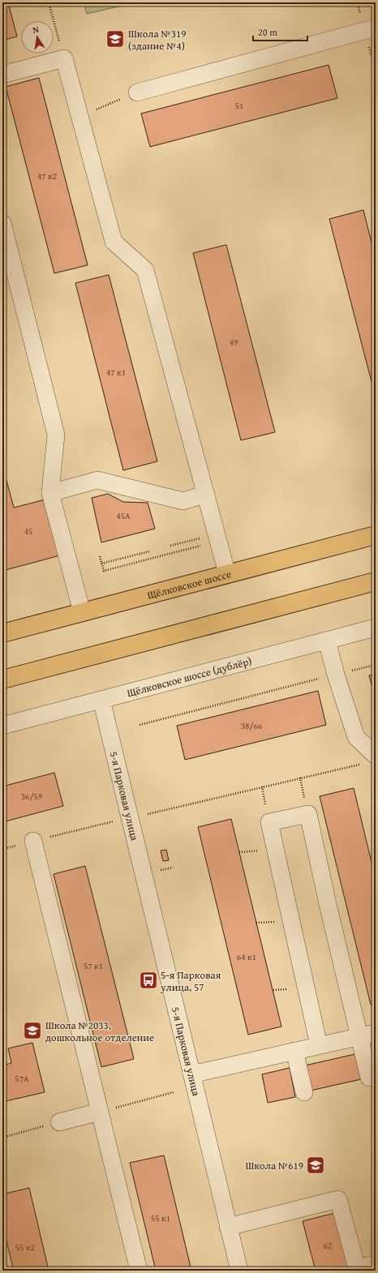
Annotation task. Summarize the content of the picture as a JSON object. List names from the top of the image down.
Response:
{
  "streets": {
    "main road": ["Щёлковское шоссе"],
    "street": ["Щёлковское шоссе (дублёр)", "5-я Парковая улица"]
  },
  "crossings": [
    ["Щёлковское шоссе (дублёр)", "5-я Парковая улица"]
  ],
  "places": {
    "school or university": ["Школа №319 (здание №4)", "Школа №2033, дошкольное отделение", "Школа №619"],
    "bus stop": ["5-я Парковая улица, 57"]
  },
  "house_numbers": [
    "51",
    "47 к2",
    "49",
    "47 к1",
    "45А",
    "45",
    "38/66",
    "36/59",
    "64 к1",
    "57 к1",
    "57А",
    "55 к1",
    "62",
    "55 к2"
  ],
  "scale_bar": "20 m",
  "north": "top"
}
